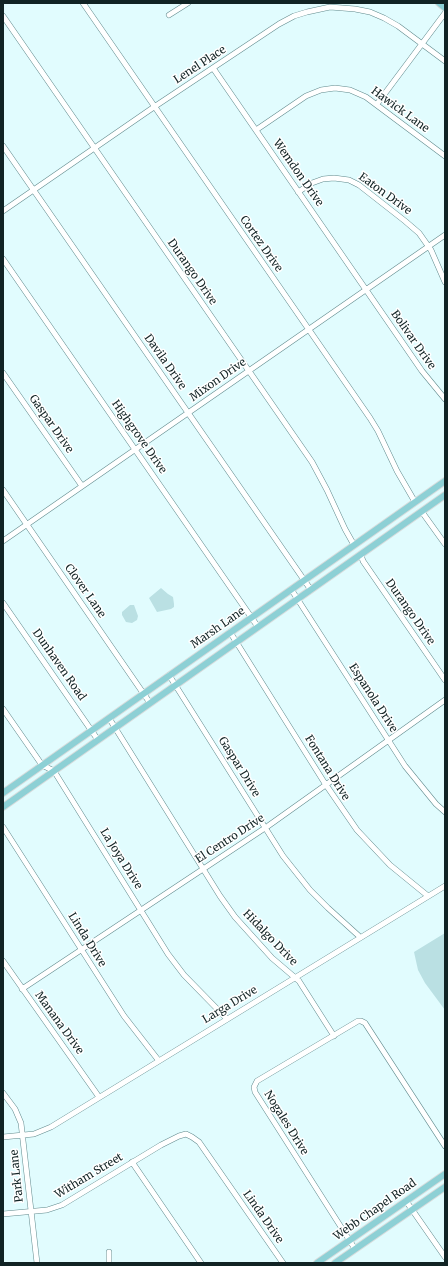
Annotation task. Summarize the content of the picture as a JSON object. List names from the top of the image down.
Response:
{
  "streets": {
    "main road": ["Marsh Lane", "Webb Chapel Road"],
    "street": [
      "Lenel Place",
      "Hawick Lane",
      "Wemdon Drive",
      "Eaton Drive",
      "Cortez Drive",
      "Durango Drive",
      "Bolivar Drive",
      "Davila Drive",
      "Mixon Drive",
      "Gaspar Drive",
      "Highgrove Drive",
      "Clover Lane",
      "Dunhaven Road",
      "Espanola Drive",
      "Fontana Drive",
      "El Centro Drive",
      "La Joya Drive",
      "Hidalgo Drive",
      "Linda Drive",
      "Larga Drive",
      "Manana Drive",
      "Nogales Drive",
      "Park Lane",
      "Witham Street"
    ]
  },
  "crossings": [
    ["Lenel Place", "Wemdon Drive"],
    ["Lenel Place", "Cortez Drive"],
    ["Lenel Place", "Durango Drive"],
    ["Lenel Place", "Davila Drive"],
    ["Hawick Lane", "Wemdon Drive"],
    ["Wemdon Drive", "Eaton Drive"],
    ["Wemdon Drive", "Bolivar Drive"],
    ["Wemdon Drive", "Mixon Drive"],
    ["Eaton Drive", "Mixon Drive"],
    ["Cortez Drive", "Mixon Drive"],
    ["Cortez Drive", "Marsh Lane"],
    ["Durango Drive", "Mixon Drive"],
    ["Durango Drive", "Marsh Lane"],
    ["Bolivar Drive", "Mixon Drive"],
    ["Davila Drive", "Mixon Drive"],
    ["Davila Drive", "Marsh Lane"],
    ["Mixon Drive", "Gaspar Drive"],
    ["Mixon Drive", "Highgrove Drive"],
    ["Mixon Drive", "Clover Lane"],
    ["Gaspar Drive", "Marsh Lane"],
    ["Gaspar Drive", "El Centro Drive"],
    ["Gaspar Drive", "Larga Drive"],
    ["Highgrove Drive", "Marsh Lane"],
    ["Clover Lane", "Marsh Lane"],
    ["Marsh Lane", "Dunhaven Road"],
    ["Marsh Lane", "Espanola Drive"],
    ["Marsh Lane", "Fontana Drive"],
    ["Marsh Lane", "La Joya Drive"],
    ["Marsh Lane", "Hidalgo Drive"],
    ["Espanola Drive", "El Centro Drive"],
    ["Fontana Drive", "El Centro Drive"],
    ["Fontana Drive", "Larga Drive"],
    ["El Centro Drive", "La Joya Drive"],
    ["El Centro Drive", "Hidalgo Drive"],
    ["El Centro Drive", "Linda Drive"],
    ["El Centro Drive", "Manana Drive"],
    ["La Joya Drive", "Larga Drive"],
    ["Hidalgo Drive", "Larga Drive"],
    ["Hidalgo Drive", "Nogales Drive"],
    ["Linda Drive", "Larga Drive"],
    ["Linda Drive", "Witham Street"],
    ["Larga Drive", "Manana Drive"],
    ["Larga Drive", "Park Lane"],
    ["Nogales Drive", "Webb Chapel Road"],
    ["Park Lane", "Witham Street"]
  ]
}
